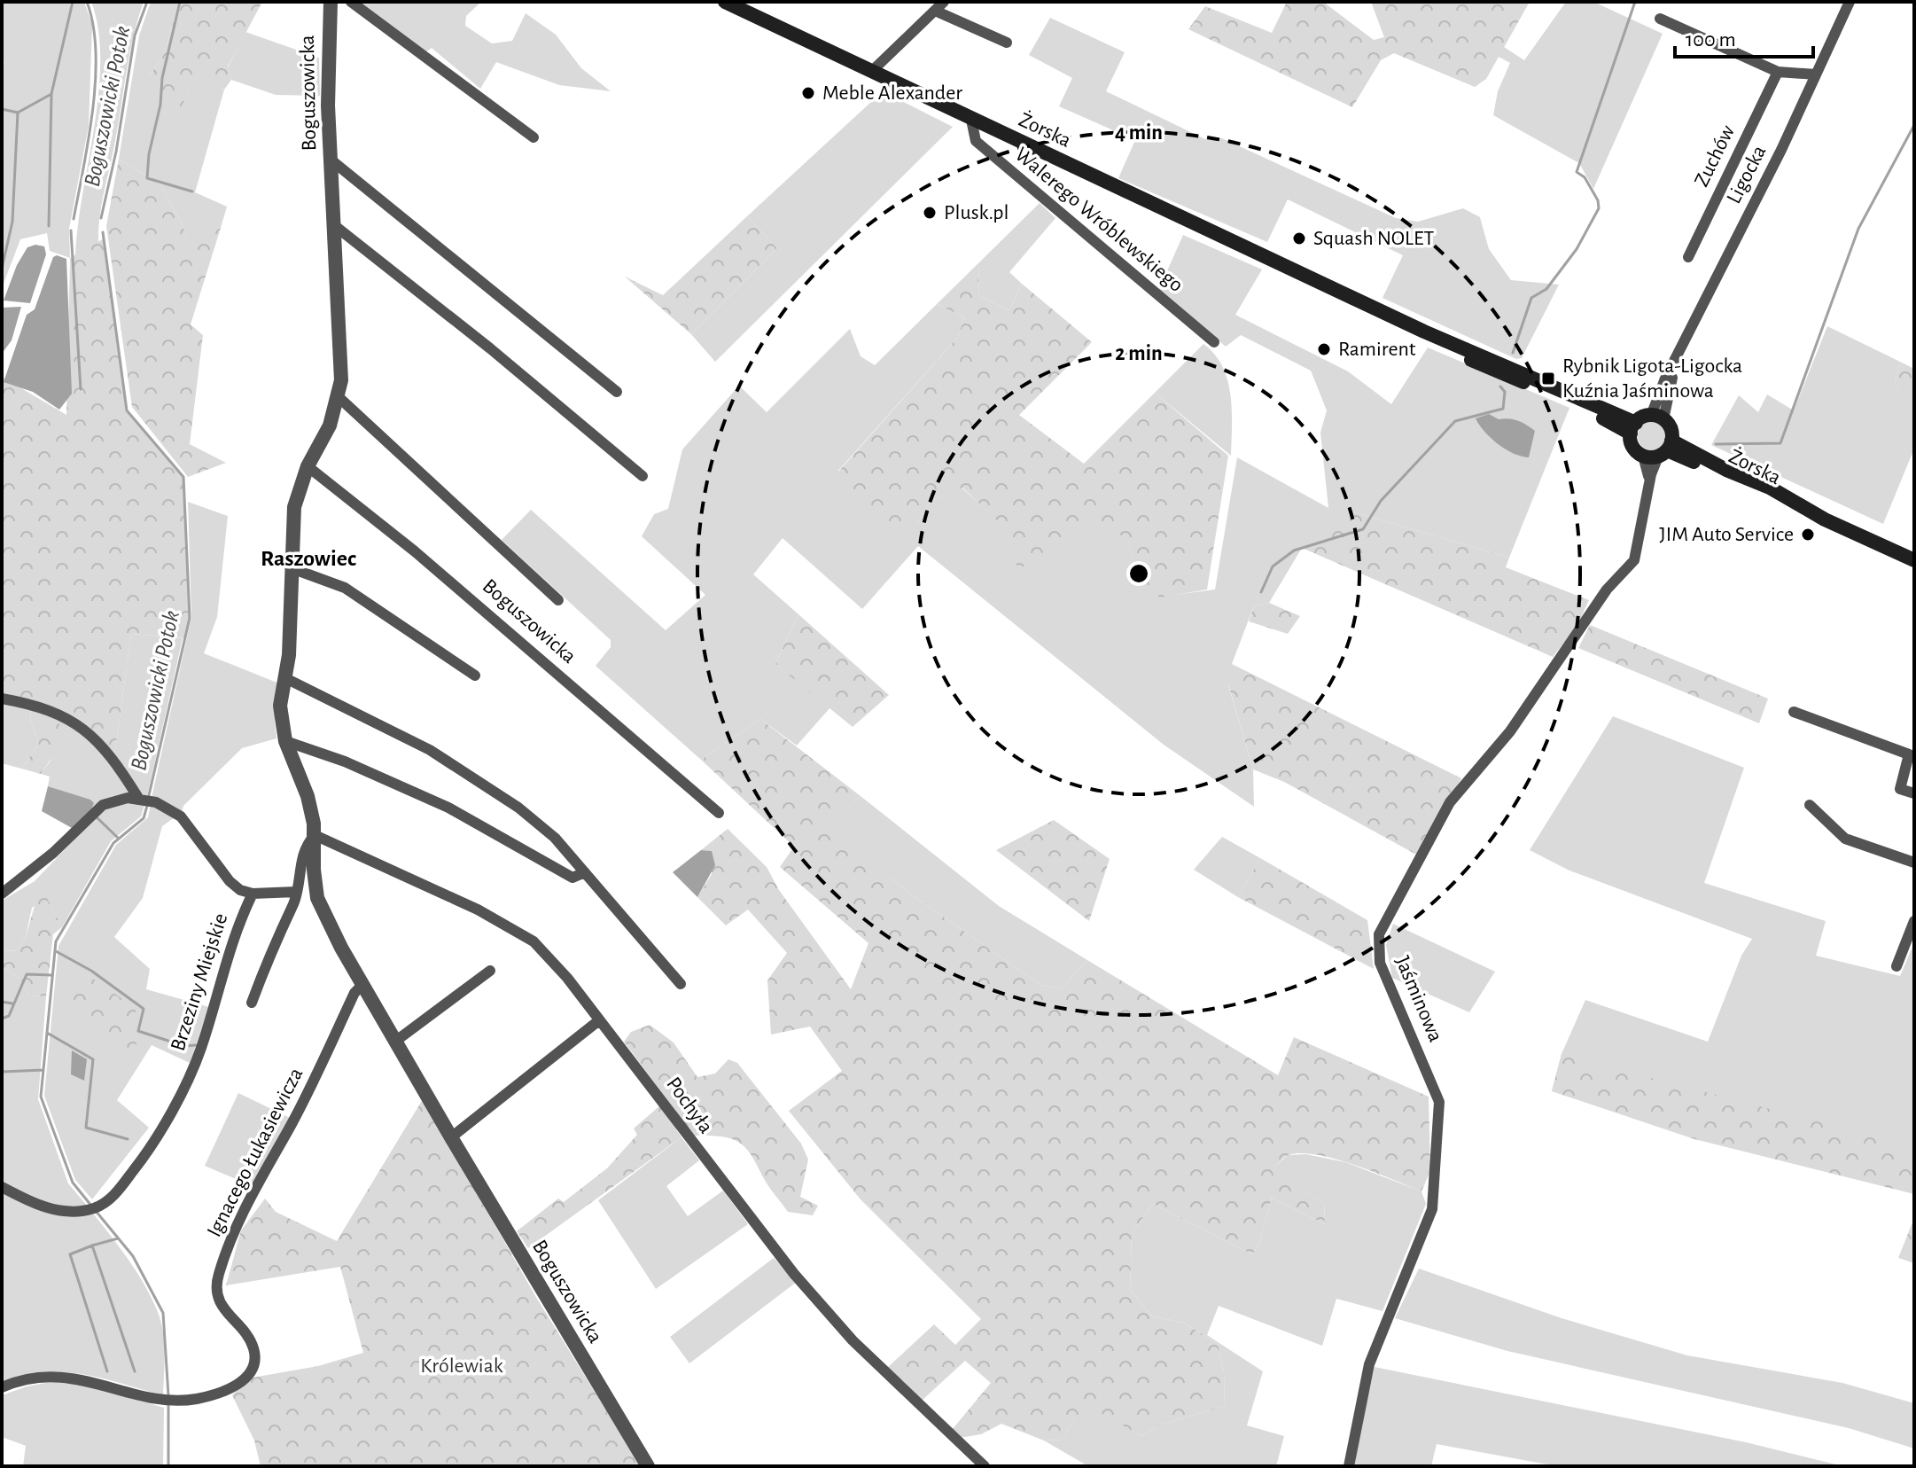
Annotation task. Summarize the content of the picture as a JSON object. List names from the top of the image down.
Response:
{
  "streets": {
    "main road": ["Żorska"],
    "street": [
      "Boguszowicka",
      "Zuchów",
      "Ligocka",
      "Walerego Wróblewskiego",
      "Brzeziny Miejskie",
      "Jaśminowa",
      "Pochyła",
      "Ignacego Łukasiewicza"
    ]
  },
  "crossings": [
    ["Boguszowicka", "Pochyła"],
    ["Boguszowicka", "Ignacego Łukasiewicza"],
    ["Żorska", "Walerego Wróblewskiego"],
    ["Żorska", "Jaśminowa"]
  ],
  "districts": ["Raszowiec"],
  "water": ["Boguszowicki Potok"],
  "parks": ["Królewiak"],
  "places": {
    "other": [
      "Meble Alexander",
      "Plusk.pl",
      "Squash NOLET",
      "Ramirent",
      "JIM Auto Service"
    ],
    "transit": ["Rybnik Ligota-Ligocka Kuźnia Jaśminowa"]
  },
  "scale_bar": "100 m",
  "rings": ["4 min", "2 min"]
}
